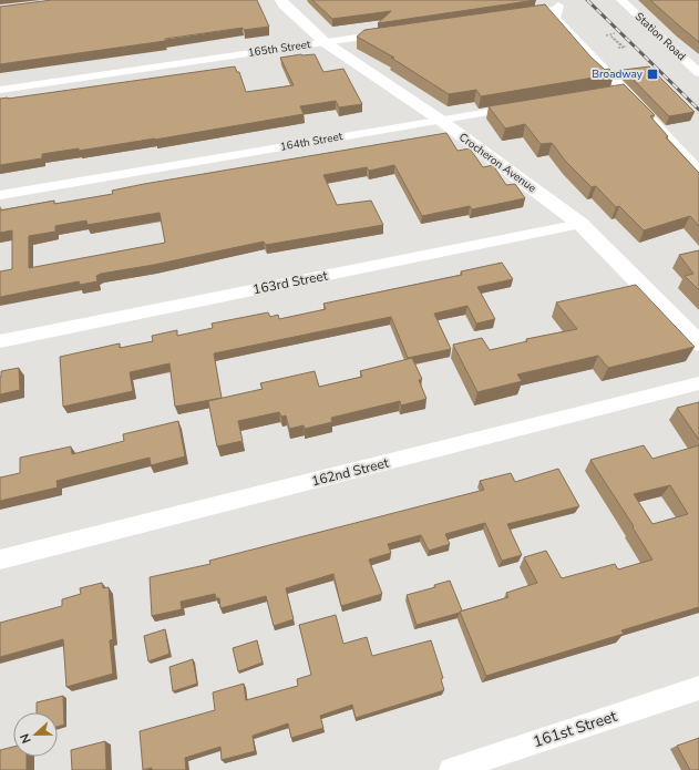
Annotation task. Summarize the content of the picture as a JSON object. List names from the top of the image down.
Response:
{
  "streets": {
    "street": [
      "Station Road",
      "165th Street",
      "164th Street",
      "Crocheron Avenue",
      "163rd Street",
      "162nd Street",
      "161st Street"
    ]
  },
  "crossings": [
    ["165th Street", "Crocheron Avenue"],
    ["164th Street", "Crocheron Avenue"],
    ["Crocheron Avenue", "163rd Street"]
  ],
  "places": {
    "transit": ["Broadway"]
  },
  "north": "left"
}
